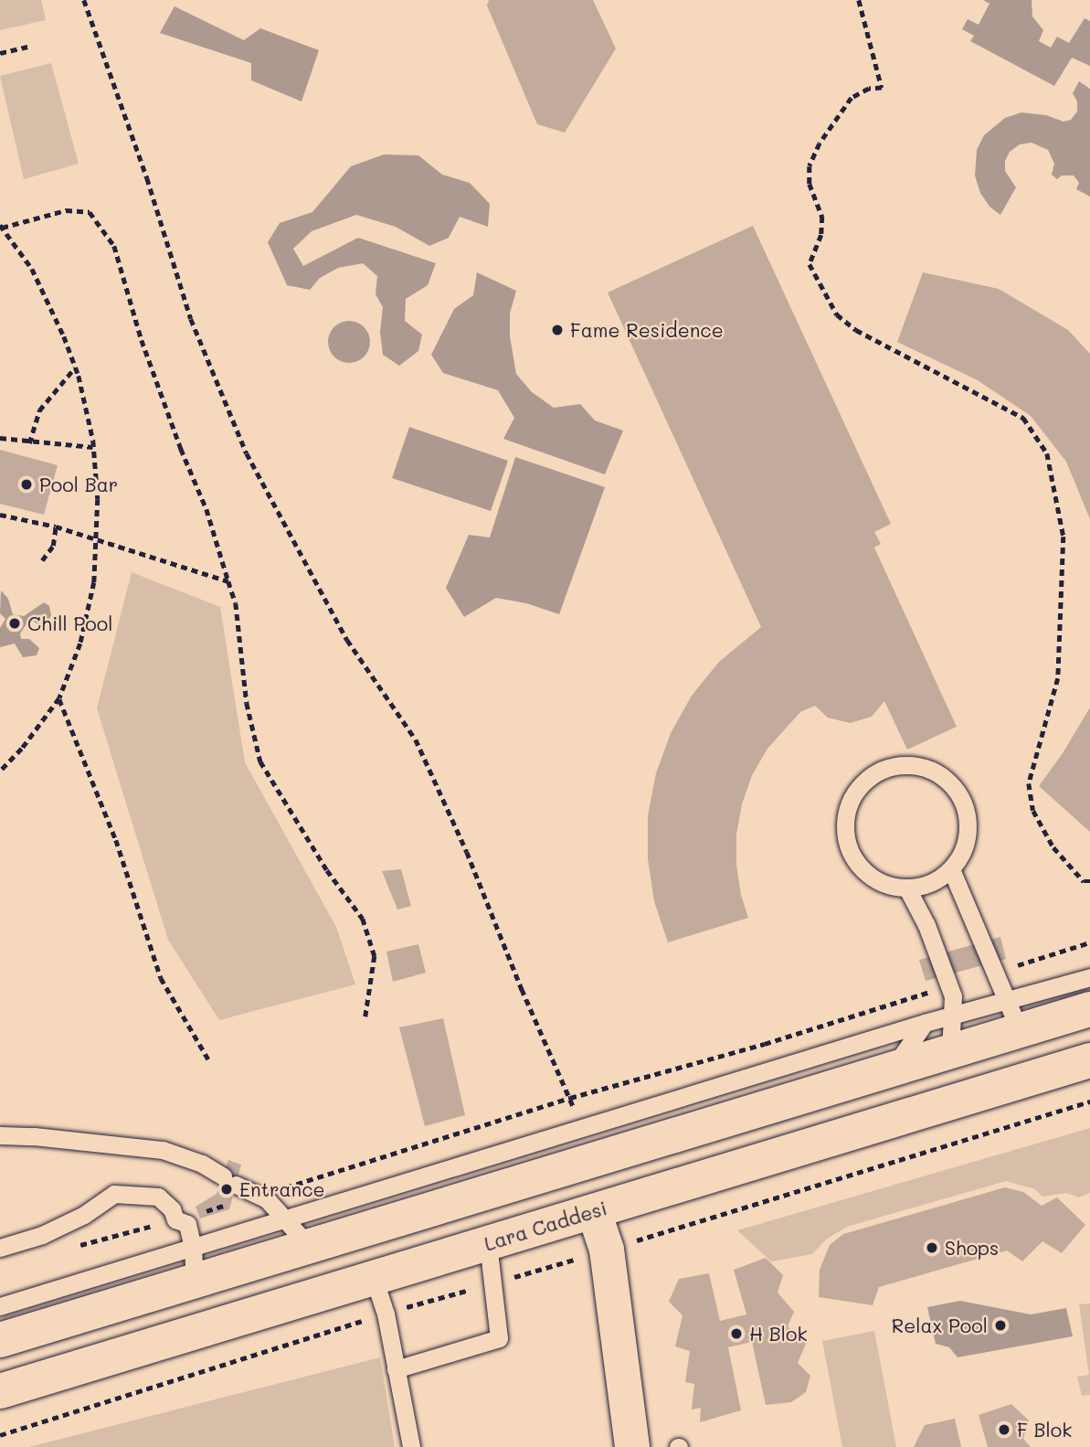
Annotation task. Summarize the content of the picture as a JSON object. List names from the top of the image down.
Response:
{
  "streets": {
    "main road": ["Lara Caddesi"]
  },
  "places": [
    "Fame Residence",
    "Pool Bar",
    "Chill Pool",
    "Entrance",
    "Shops",
    "Relax Pool",
    "H Blok",
    "F Blok"
  ]
}
